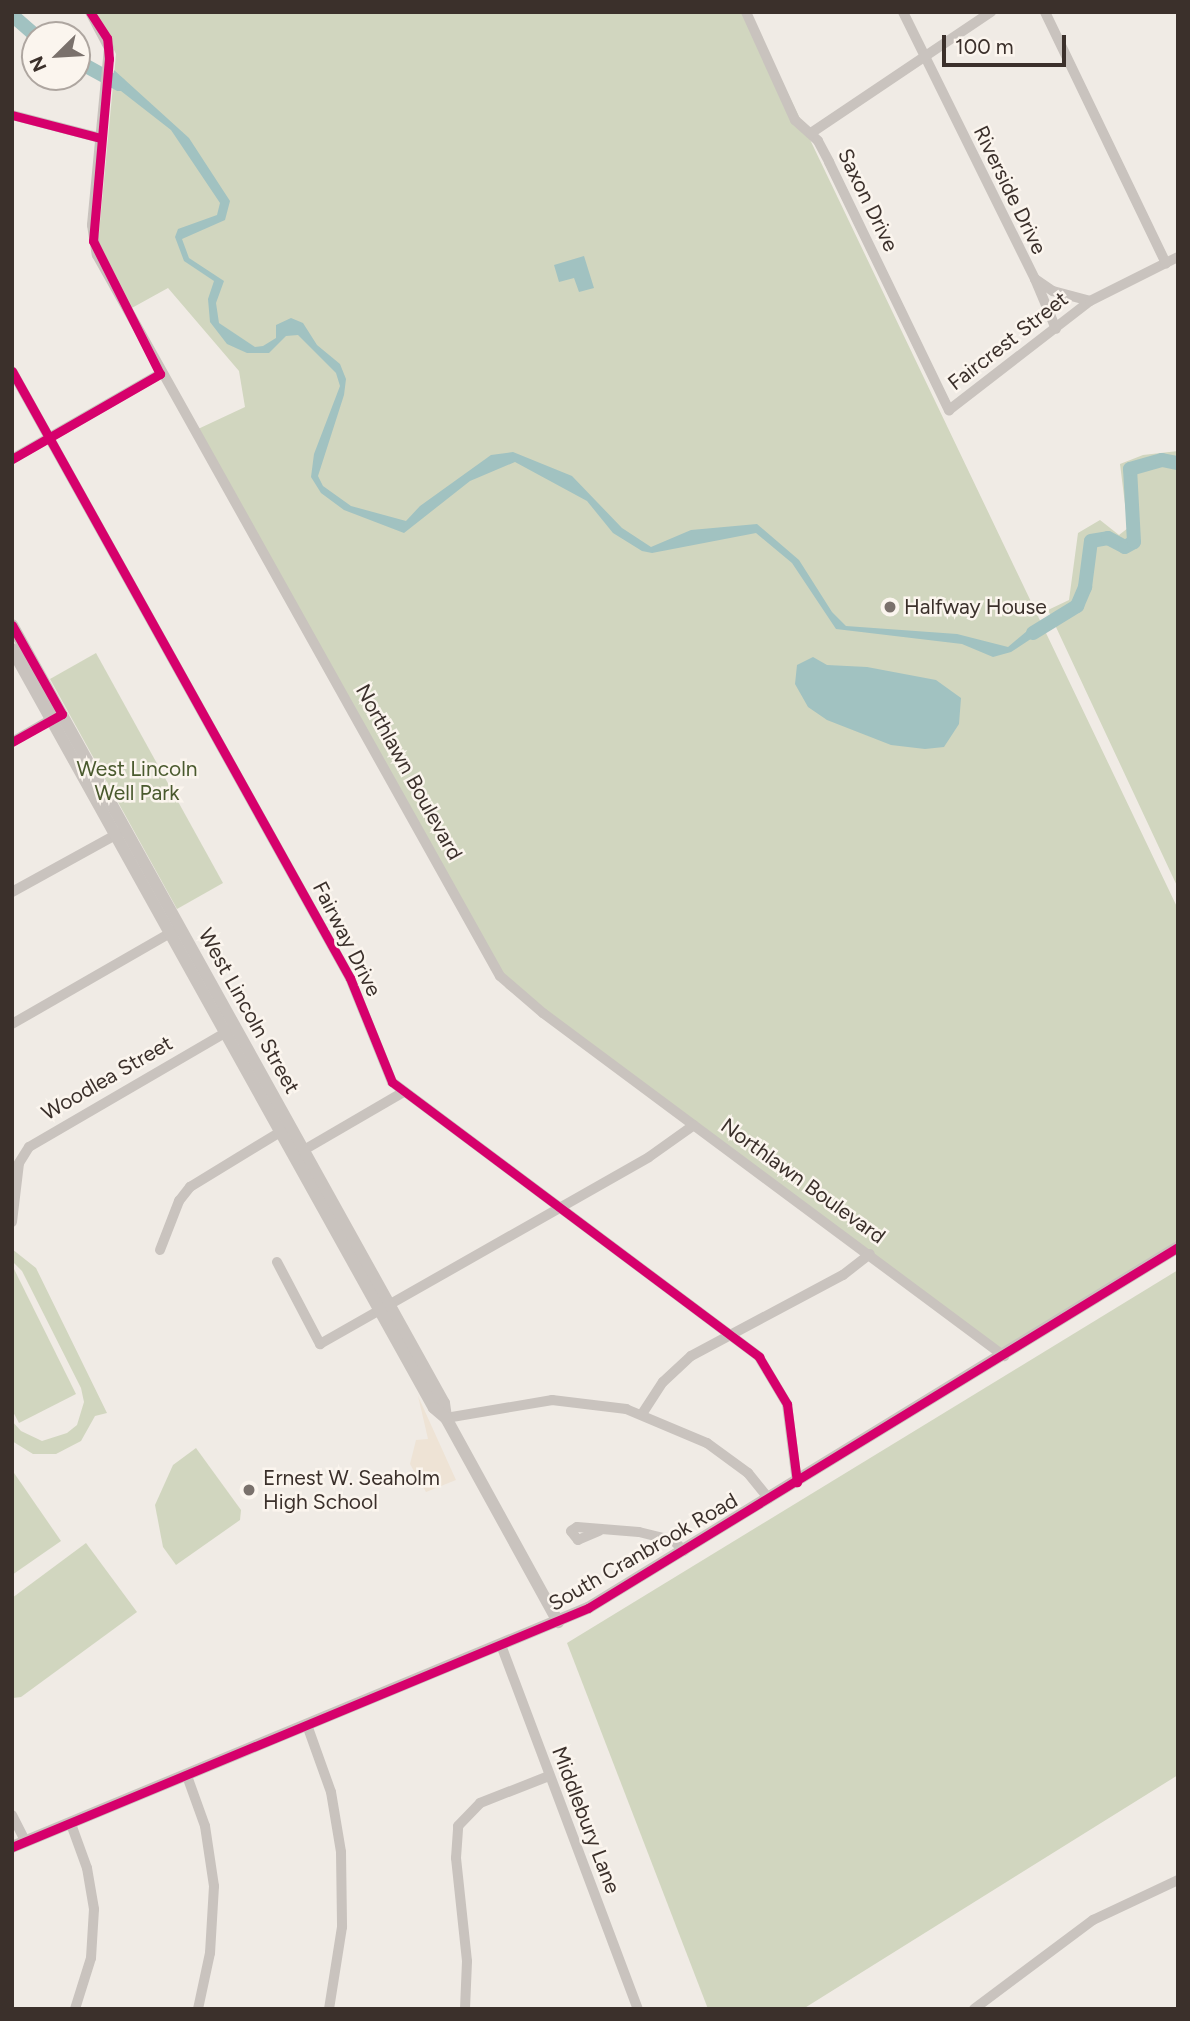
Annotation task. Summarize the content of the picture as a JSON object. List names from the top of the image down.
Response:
{
  "streets": {
    "street": [
      "Riverside Drive",
      "Saxon Drive",
      "Faircrest Street",
      "Northlawn Boulevard",
      "Fairway Drive",
      "West Lincoln Street",
      "Woodlea Street",
      "South Cranbrook Road",
      "Middlebury Lane"
    ]
  },
  "crossings": [
    ["Riverside Drive", "Faircrest Street"],
    ["Saxon Drive", "Faircrest Street"],
    ["Northlawn Boulevard", "South Cranbrook Road"],
    ["Fairway Drive", "South Cranbrook Road"],
    ["West Lincoln Street", "Woodlea Street"],
    ["West Lincoln Street", "South Cranbrook Road"],
    ["South Cranbrook Road", "Middlebury Lane"]
  ],
  "parks": ["West Lincoln Well Park"],
  "places": ["Halfway House", "Ernest W. Seaholm High School"],
  "scale_bar": "100 m",
  "north": "bottom left"
}
